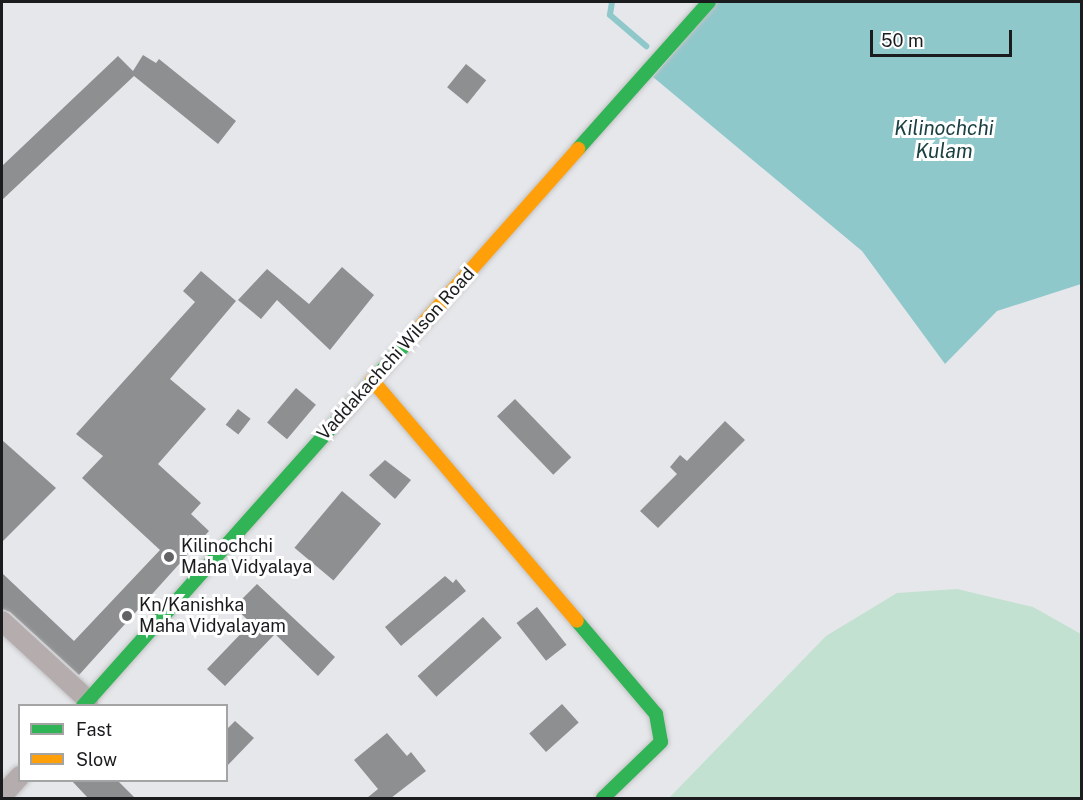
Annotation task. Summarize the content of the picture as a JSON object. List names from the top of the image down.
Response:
{
  "streets": {
    "street": ["Vaddakachchi Wilson Road"]
  },
  "water": ["Kilinochchi Kulam"],
  "places": ["Kilinochchi Maha Vidyalaya", "Kn/Kanishka Maha Vidyalayam"],
  "legend": ["Fast", "Slow"],
  "scale_bar": "50 m"
}
